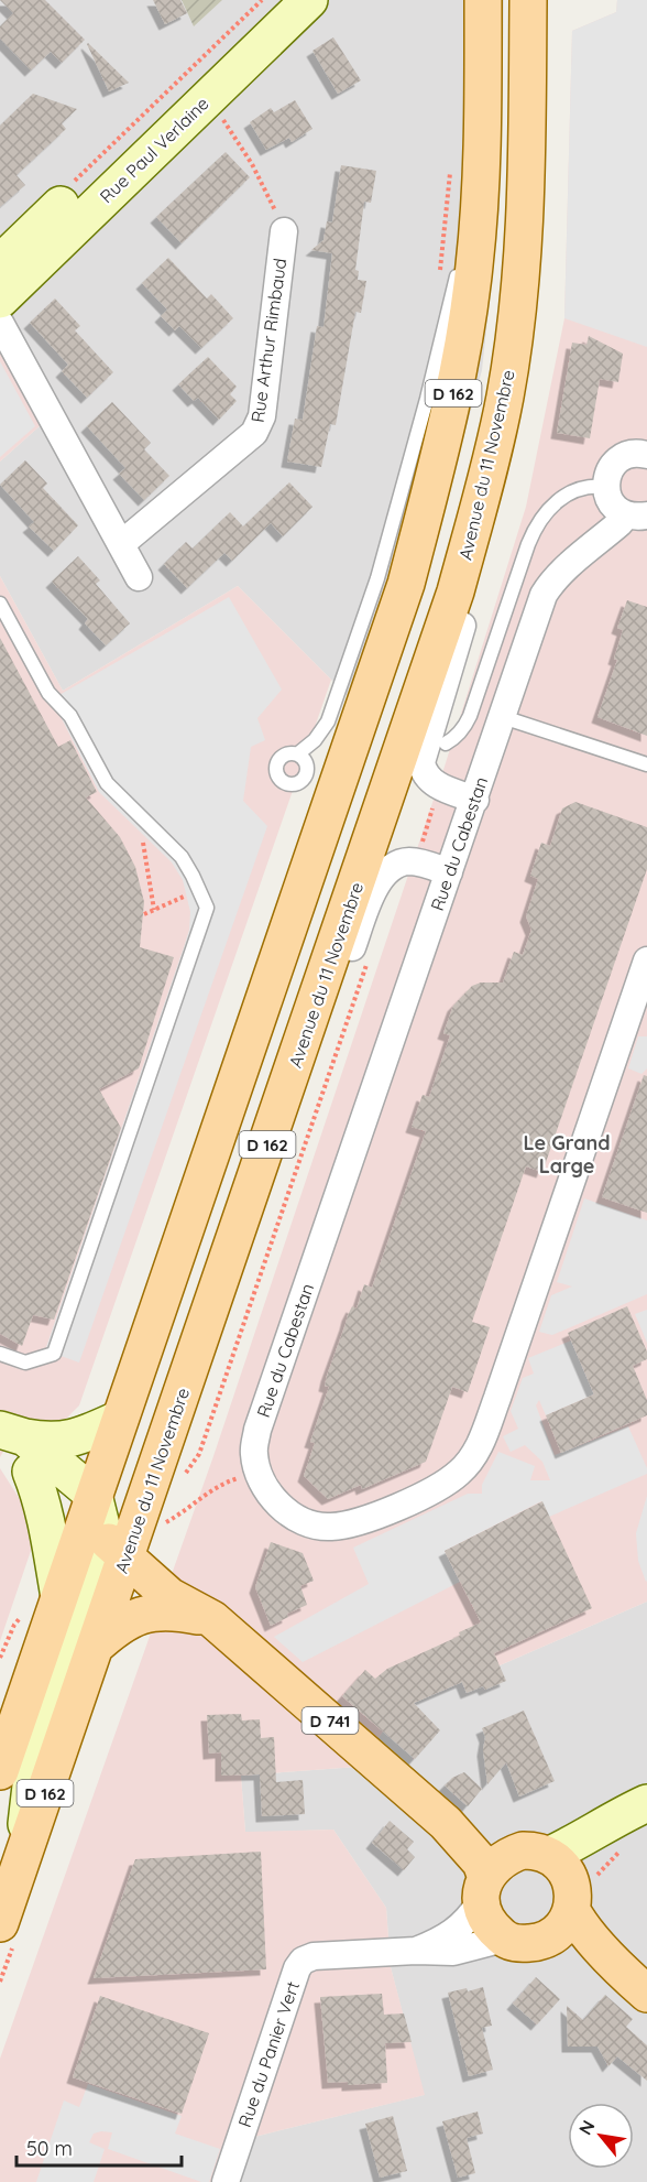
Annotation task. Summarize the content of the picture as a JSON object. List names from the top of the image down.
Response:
{
  "streets": {
    "main road": ["D 162", "Avenue du 11 Novembre", "D 741"],
    "street": [
      "Rue Paul Verlaine",
      "Rue Arthur Rimbaud",
      "Rue du Cabestan",
      "Rue du Panier Vert"
    ]
  },
  "crossings": [
    ["Avenue du 11 Novembre", "D 741"],
    ["D 741", "Rue du Panier Vert"]
  ],
  "districts": ["Le Grand Large"],
  "scale_bar": "50 m",
  "north": "top left"
}
